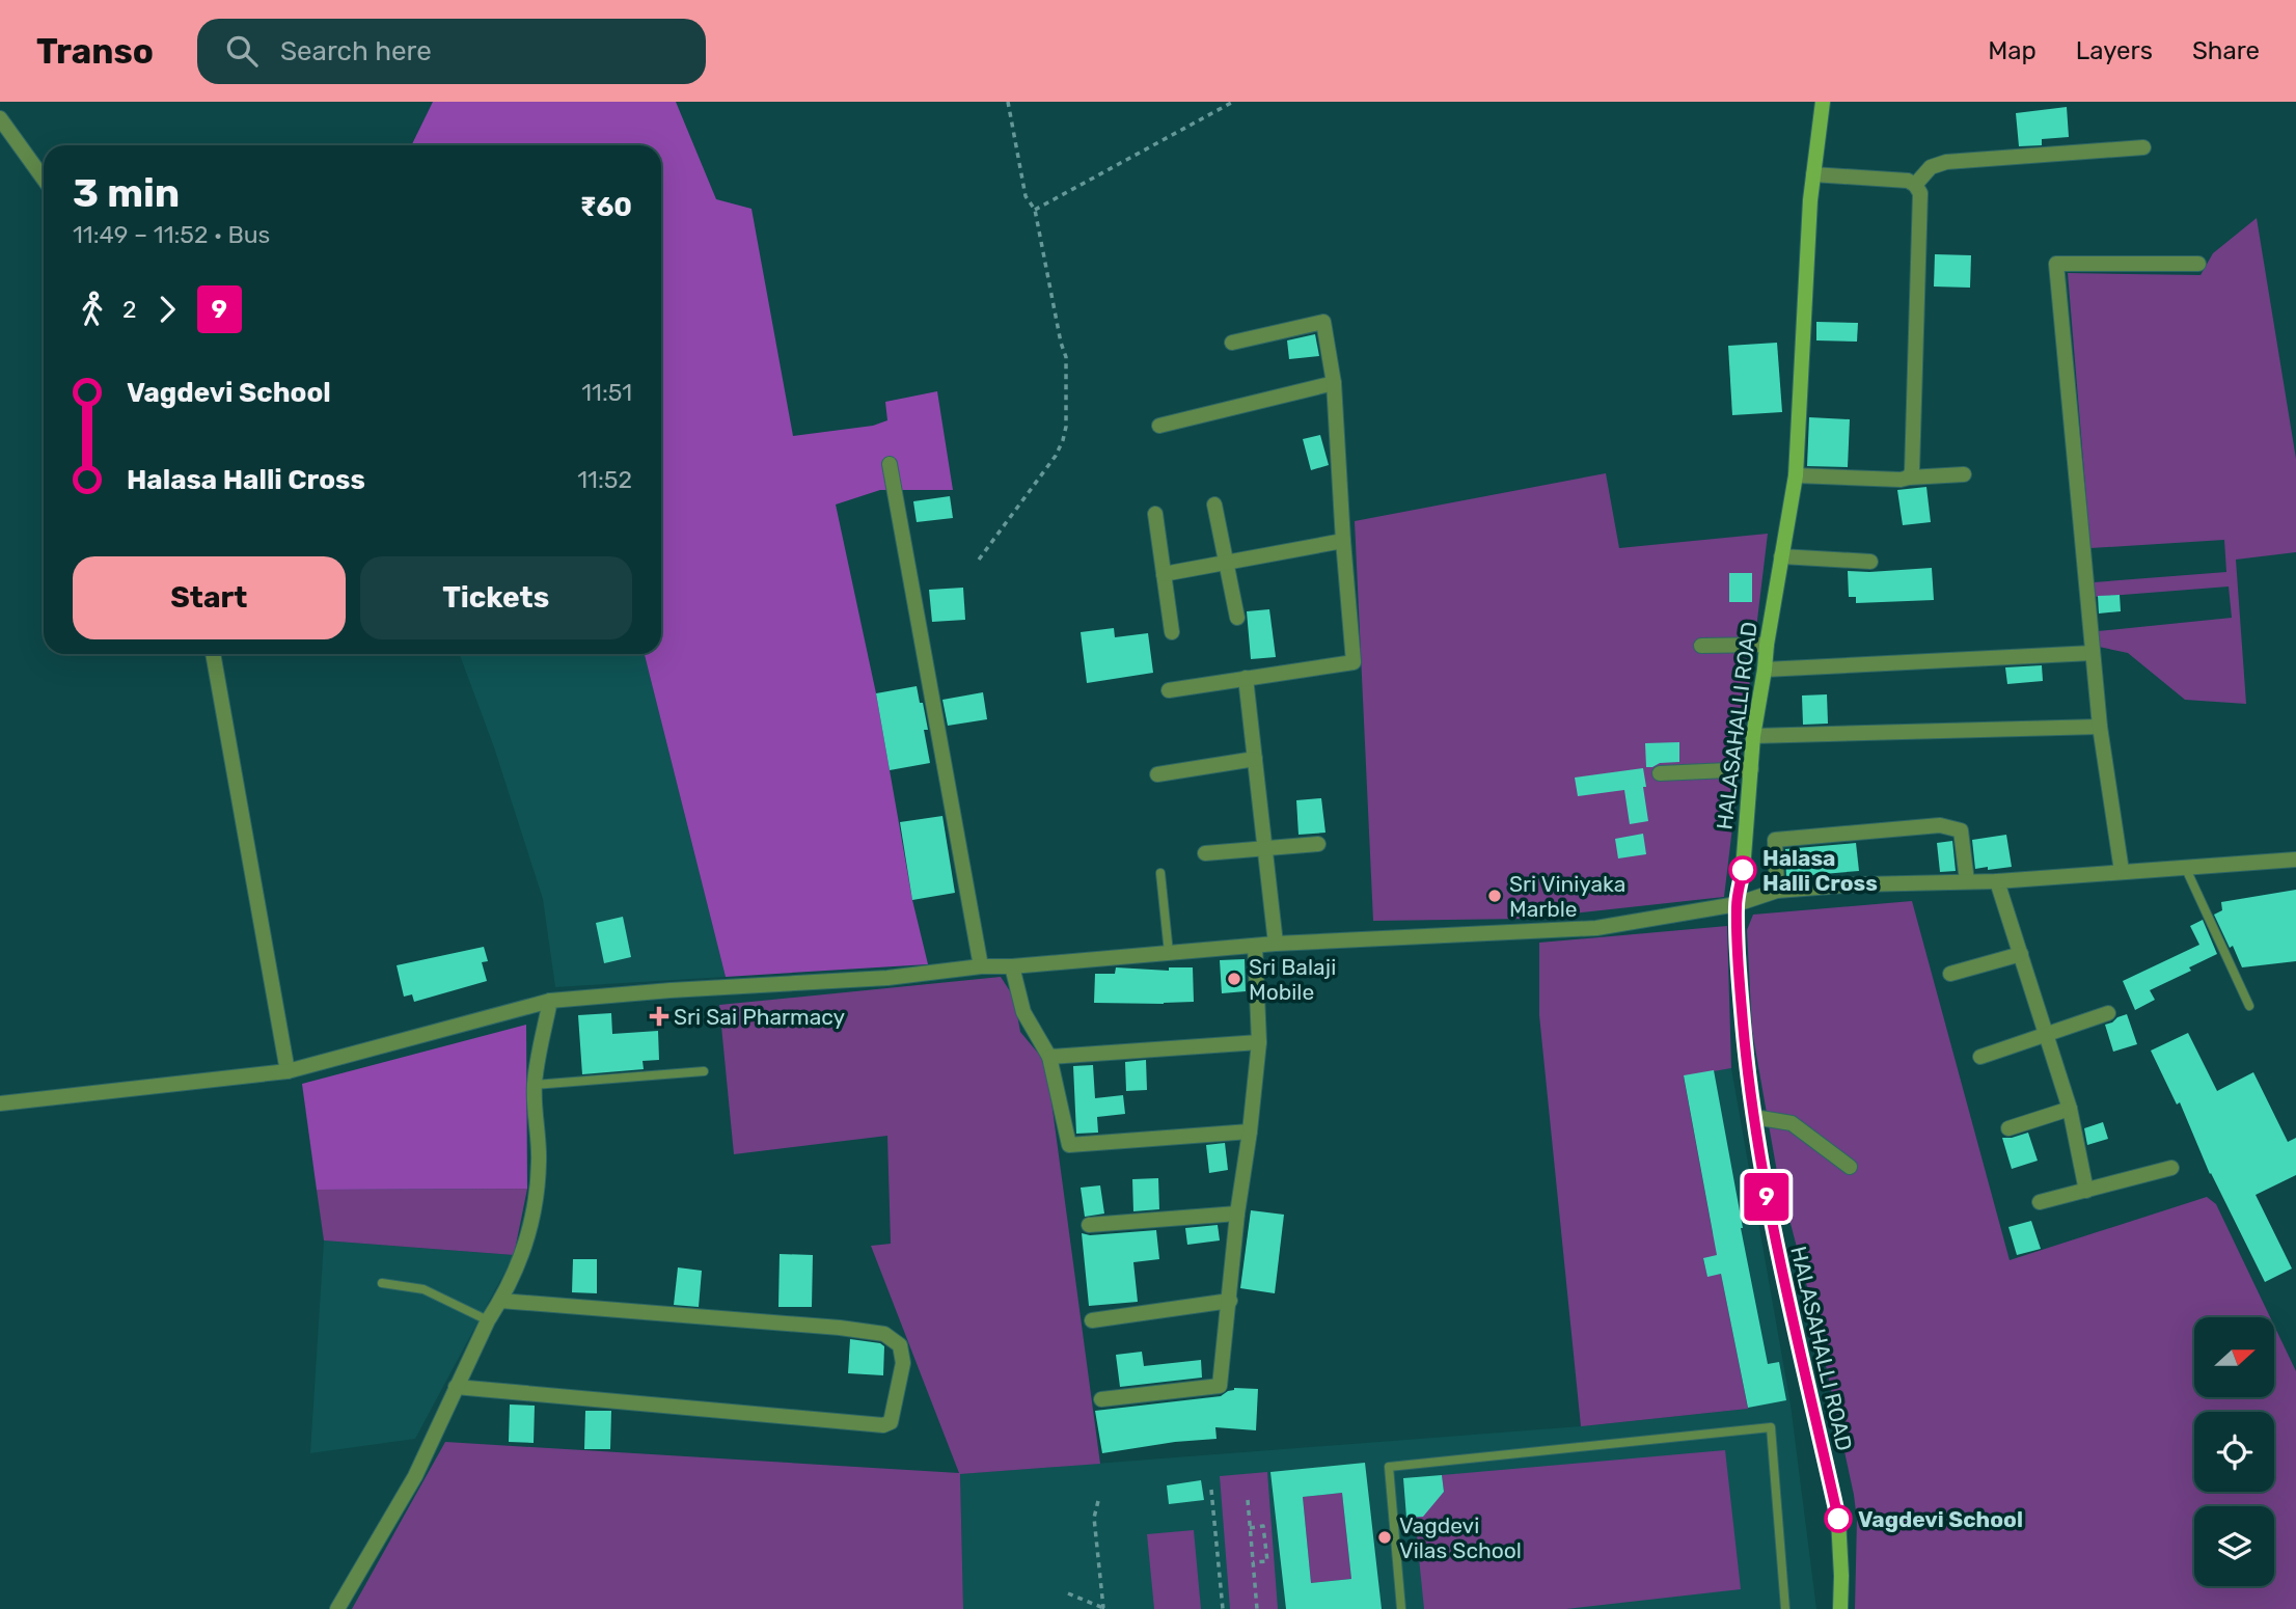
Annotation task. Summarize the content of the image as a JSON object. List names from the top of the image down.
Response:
{
  "streets": {
    "main road": ["HALASAHALLI ROAD"]
  },
  "places": {
    "other": [
      "Halasa Halli Cross",
      "Sri Viniyaka Marble",
      "Sri Balaji Mobile",
      "Vagdevi School",
      "Vagdevi Vilas School"
    ],
    "health": ["Sri Sai Pharmacy"]
  },
  "lines": ["bus line 9"],
  "north": "right",
  "page": {
    "header": "Transo",
    "search": "Search here",
    "nav": ["Map", "Layers", "Share"],
    "on_map": "9",
    "heading": ["3 min", "11:49 – 11:52 · Bus", "₹60"],
    "legs": ["2", "9"],
    "list": [
      {
        "name": "Vagdevi School",
        "value": "11:51"
      },
      {
        "name": "Halasa Halli Cross",
        "value": "11:52"
      }
    ],
    "buttons": ["Start", "Tickets"]
  }
}
